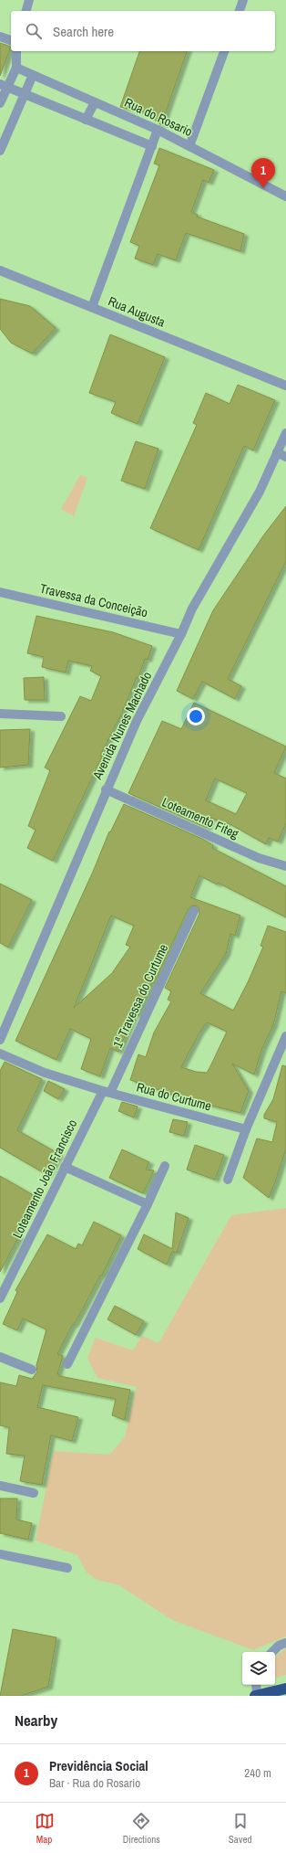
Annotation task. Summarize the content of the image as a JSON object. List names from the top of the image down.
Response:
{
  "streets": {
    "street": [
      "Rua do Rosario",
      "Rua Augusta",
      "Travessa da Conceição",
      "Avenida Nunes Machado",
      "Loteamento Fiteg",
      "1ª Travessa do Curtume",
      "Rua do Curtume",
      "Loteamento João Francisco"
    ]
  },
  "crossings": [
    ["Rua do Rosario", "Rua Augusta"],
    ["Travessa da Conceição", "Avenida Nunes Machado"],
    ["Avenida Nunes Machado", "Loteamento Fiteg"],
    ["1ª Travessa do Curtume", "Rua do Curtume"],
    ["1ª Travessa do Curtume", "Loteamento João Francisco"],
    ["Rua do Curtume", "Loteamento João Francisco"]
  ],
  "page": {
    "search": "Search here",
    "pins": "1",
    "heading": "Nearby",
    "list": [
      {
        "mark": "1",
        "name": "Previdência Social",
        "note": "Bar · Rua do Rosario",
        "value": "240 m"
      }
    ],
    "nav": ["Map", "Directions", "Saved"]
  }
}
